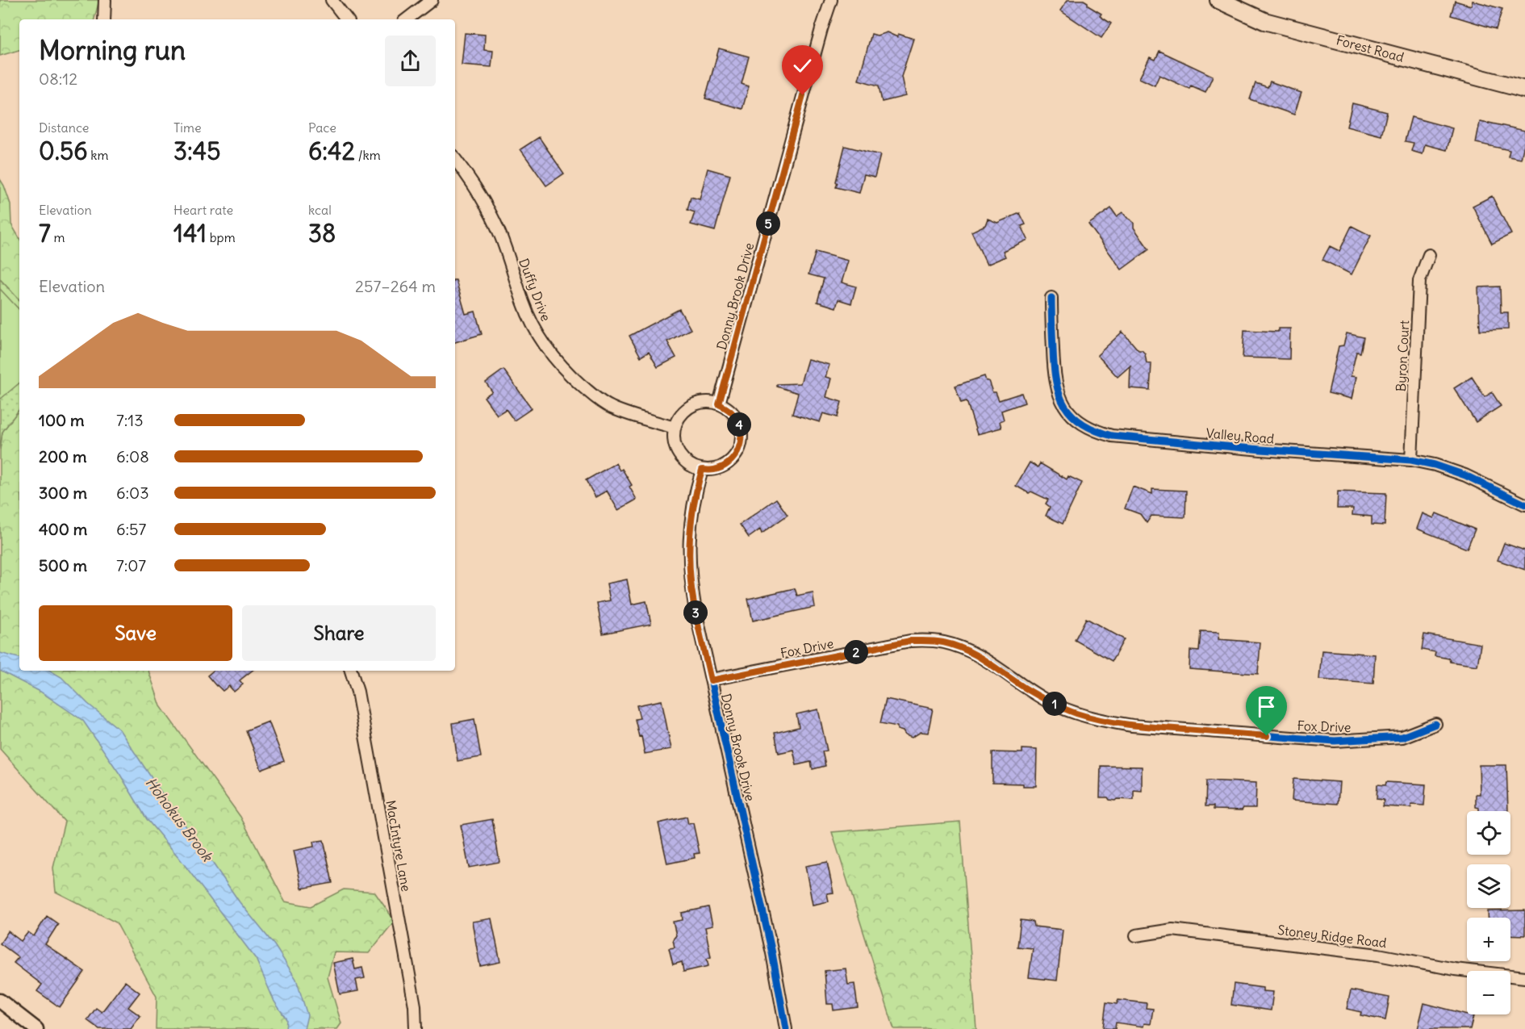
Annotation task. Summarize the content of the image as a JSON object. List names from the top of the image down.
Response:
{
  "streets": {
    "main road": ["Forest Road"],
    "street": [
      "Duffy Drive",
      "Donny Brook Drive",
      "Byron Court",
      "Valley Road",
      "Fox Drive",
      "MacIntyre Lane",
      "Stoney Ridge Road"
    ]
  },
  "crossings": [
    ["Duffy Drive", "Donny Brook Drive"],
    ["Donny Brook Drive", "Fox Drive"],
    ["Byron Court", "Valley Road"]
  ],
  "water": ["Hohokus Brook"],
  "page": {
    "heading": ["Morning run", "08:12"],
    "stats": [
      ["Distance", "0.56 km"],
      ["Time", "3:45"],
      ["Pace", "6:42 /km"],
      ["Elevation", "7 m"],
      ["Heart rate", "141 bpm"],
      ["kcal", "38"]
    ],
    "pins": [
      "5",
      "4",
      "3",
      "2",
      "1"
    ],
    "chart": ["Elevation", "257–264 m"],
    "list": [
      {
        "name": "100 m",
        "note": "7:13"
      },
      {
        "name": "200 m",
        "note": "6:08"
      },
      {
        "name": "300 m",
        "note": "6:03"
      },
      {
        "name": "400 m",
        "note": "6:57"
      },
      {
        "name": "500 m",
        "note": "7:07"
      }
    ],
    "buttons": ["Save", "Share"],
    "map_buttons": ["+", "−"]
  }
}
